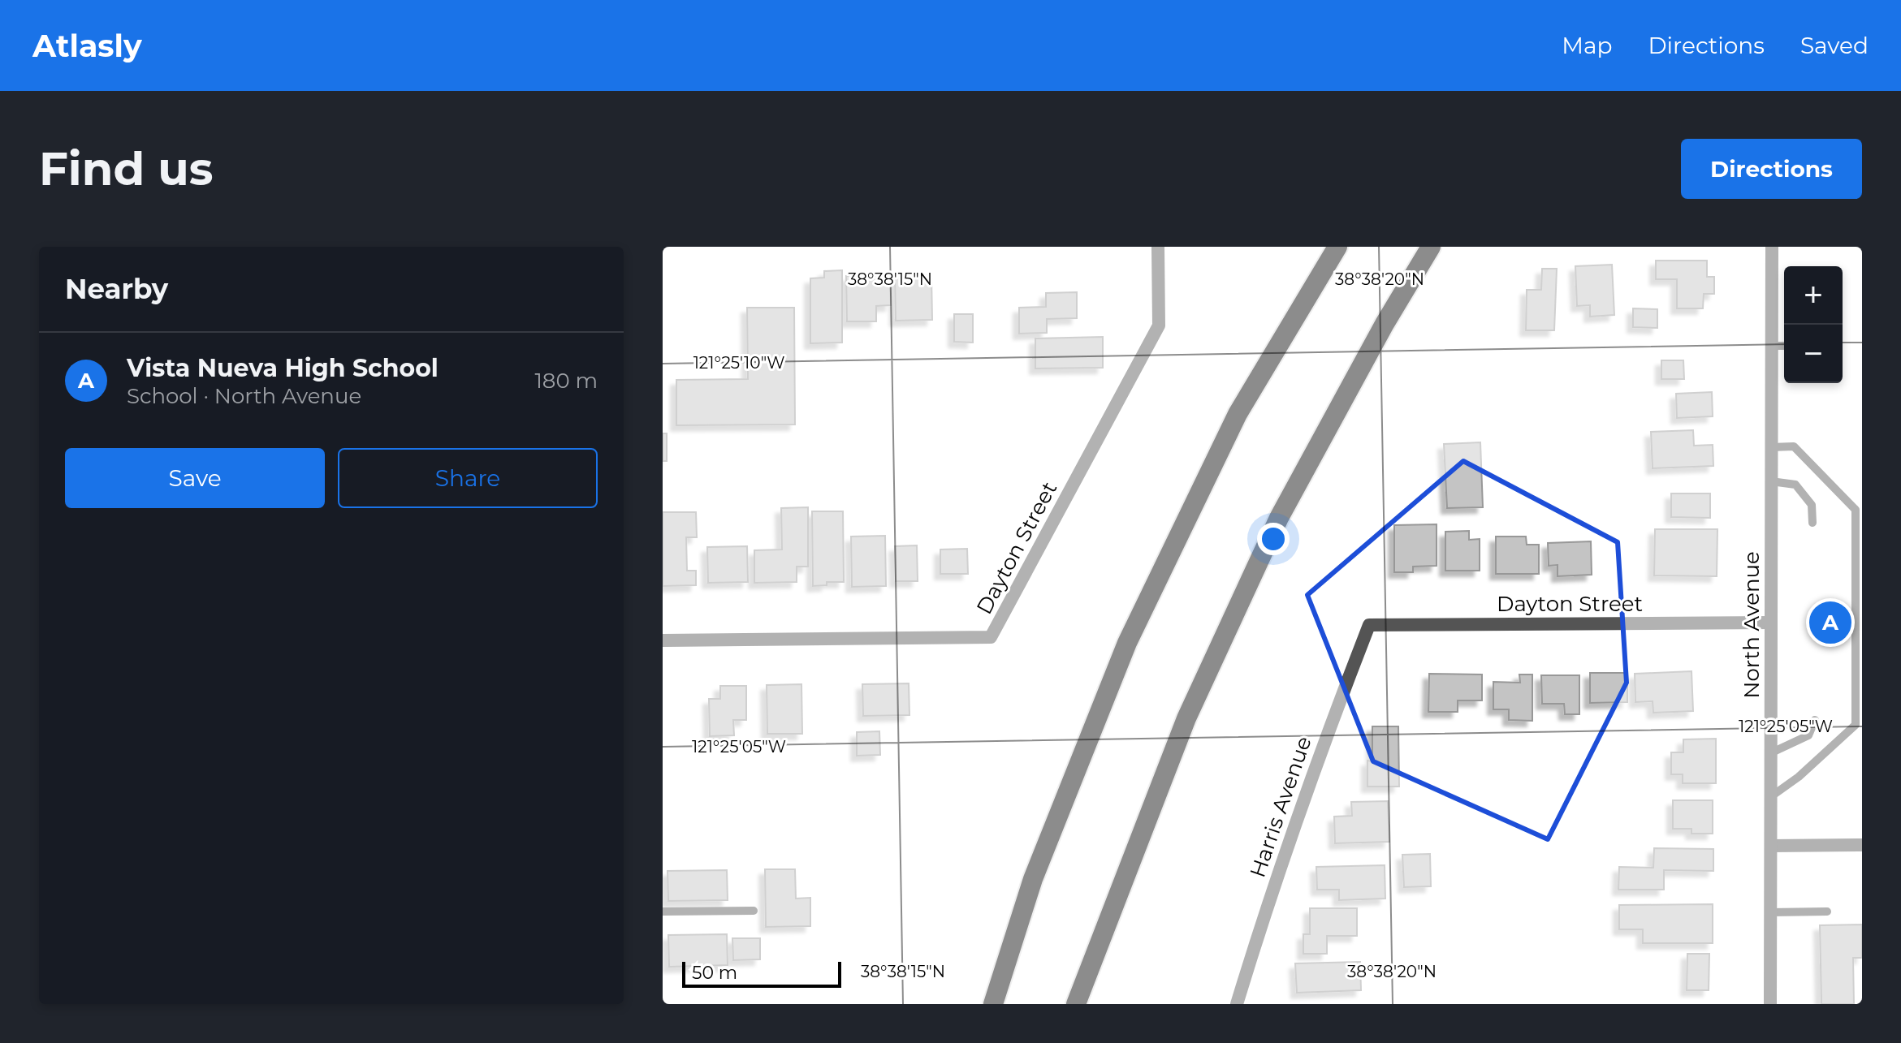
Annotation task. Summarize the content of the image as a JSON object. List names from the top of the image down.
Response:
{
  "streets": {
    "street": ["Dayton Street", "North Avenue", "Harris Avenue"]
  },
  "crossings": [
    ["Dayton Street", "North Avenue"],
    ["Dayton Street", "Harris Avenue"]
  ],
  "scale_bar": "50 m",
  "page": {
    "header": "Atlasly",
    "nav": ["Map", "Directions", "Saved"],
    "buttons": [
      "Directions",
      ["Save", "Share"]
    ],
    "title": "Find us",
    "heading": "Nearby",
    "map_buttons": ["+", "−"],
    "list": [
      {
        "mark": "A",
        "name": "Vista Nueva High School",
        "note": "School · North Avenue",
        "value": "180 m"
      }
    ],
    "pins": "A",
    "scale": "50 m"
  },
  "coordinates": [
    "38°38'15\"N",
    "38°38'20\"N",
    "121°25'10\"W",
    "121°25'05\"W"
  ]
}
